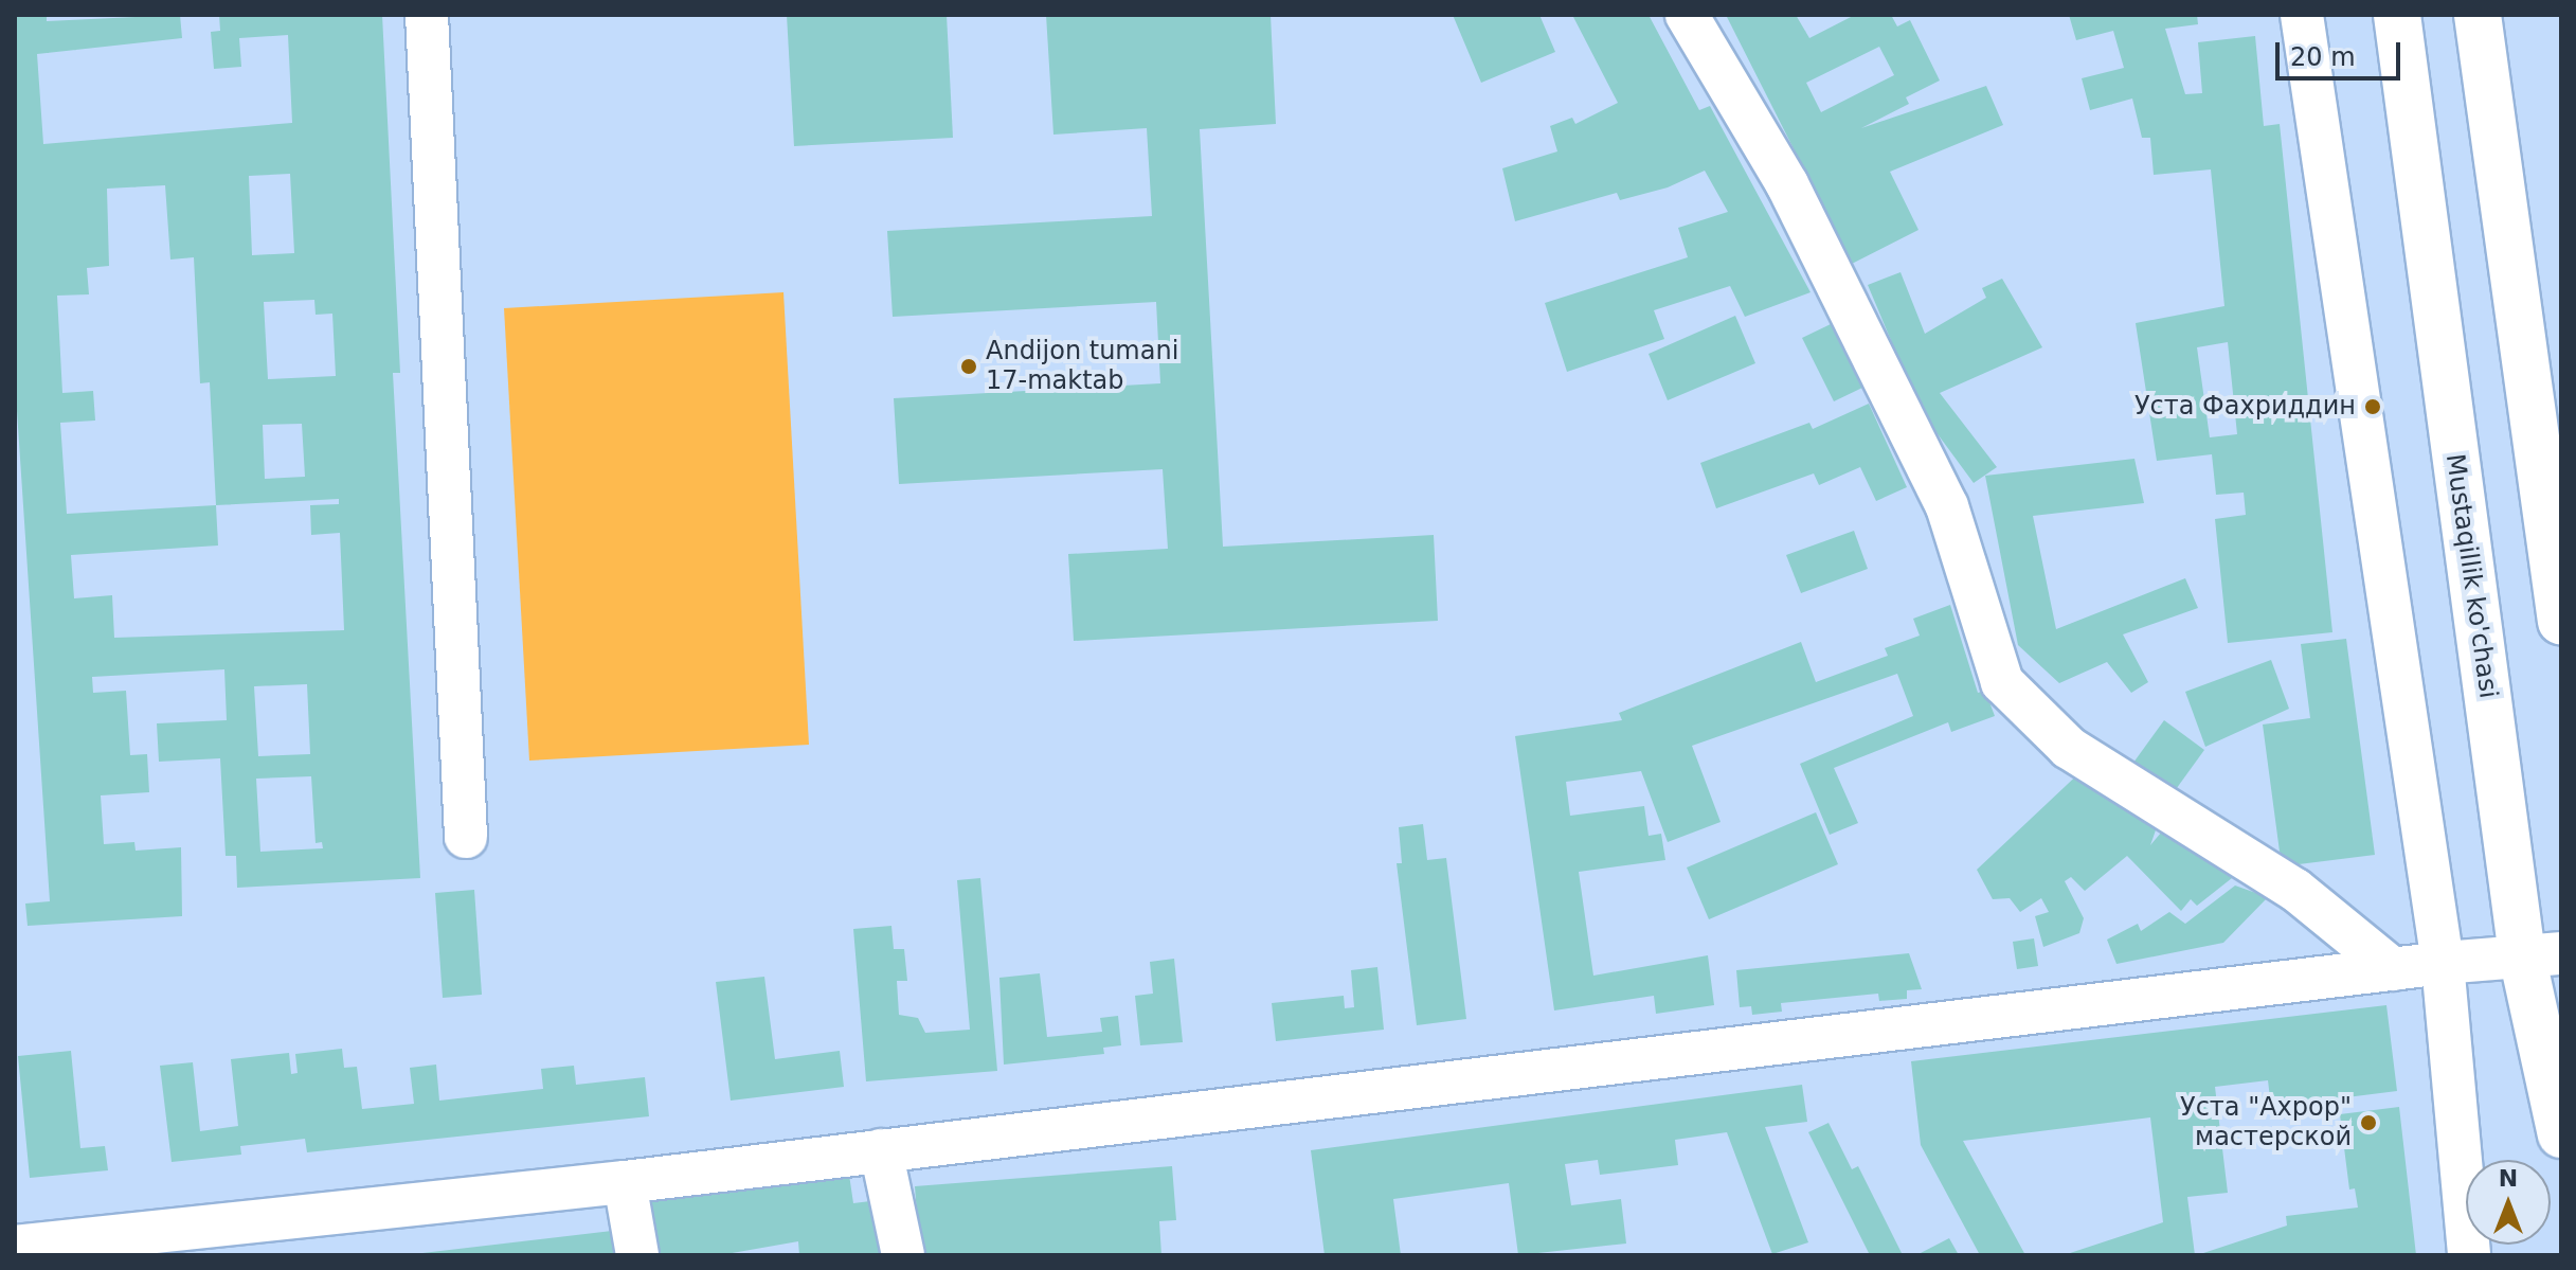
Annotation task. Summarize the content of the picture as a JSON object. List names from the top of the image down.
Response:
{
  "streets": {
    "main road": ["Mustaqillik ko'chasi"]
  },
  "places": ["Andijon tumani 17-maktab", "Уста Фахриддин", "Уста \"Ахрор\" мастерской"],
  "scale_bar": "20 m",
  "north": "top"
}
